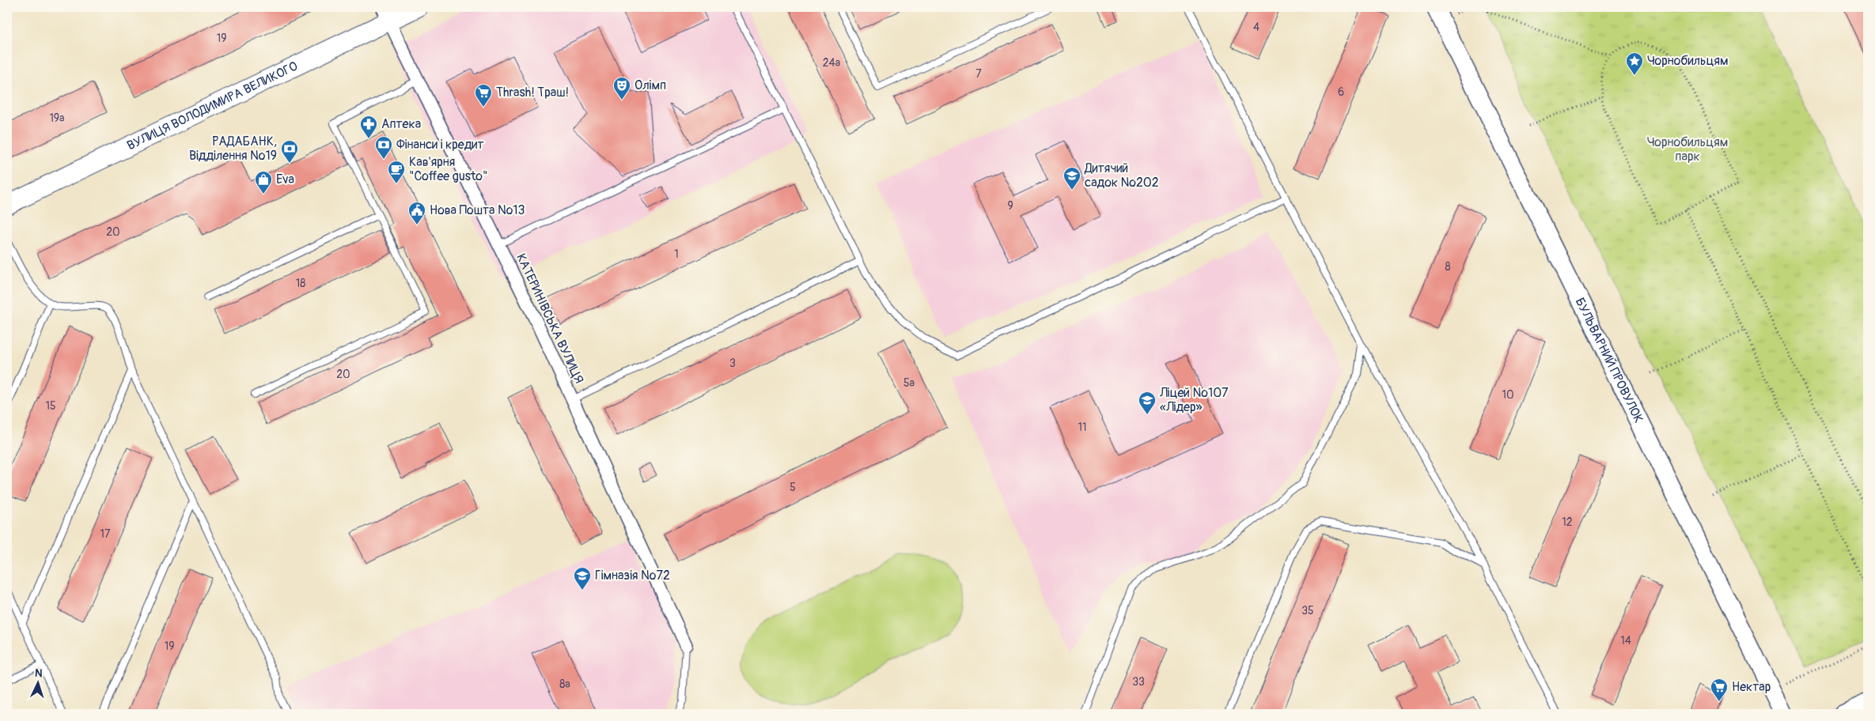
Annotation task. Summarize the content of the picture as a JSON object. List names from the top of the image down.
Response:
{
  "streets": {
    "main road": ["ВУЛИЦЯ ВОЛОДИМИРА ВЕЛИКОГО"],
    "street": ["КАТЕРИНІВСЬКА ВУЛИЦЯ", "БУЛЬВАРНИЙ ПРОВУЛОК"]
  },
  "crossings": [
    ["ВУЛИЦЯ ВОЛОДИМИРА ВЕЛИКОГО", "КАТЕРИНІВСЬКА ВУЛИЦЯ"]
  ],
  "parks": ["Чорнобильцям парк"],
  "places": {
    "place": ["Чорнобильцям"],
    "theatre": ["Олімп"],
    "supermarket": ["Thrash! Траш!", "Нектар"],
    "pharmacy": ["Аптека"],
    "bank": ["Фінанси і кредит", "РАДАБАНК, Відділення №19"],
    "cafe": ["Кав'ярня \"Coffee gusto\""],
    "school or university": ["Дитячий садок №202", "Ліцей №107 «Лідер»", "Гімназія №72"],
    "shop": ["Eva"],
    "public building": ["Нова Пошта №13"]
  },
  "house_numbers": [
    "4",
    "19",
    "24а",
    "7",
    "6",
    "19а",
    "9",
    "20",
    "1",
    "8",
    "18",
    "3",
    "20",
    "5а",
    "10",
    "15",
    "11",
    "5",
    "12",
    "17",
    "35",
    "14",
    "19",
    "33",
    "8а"
  ],
  "north": "top"
}
